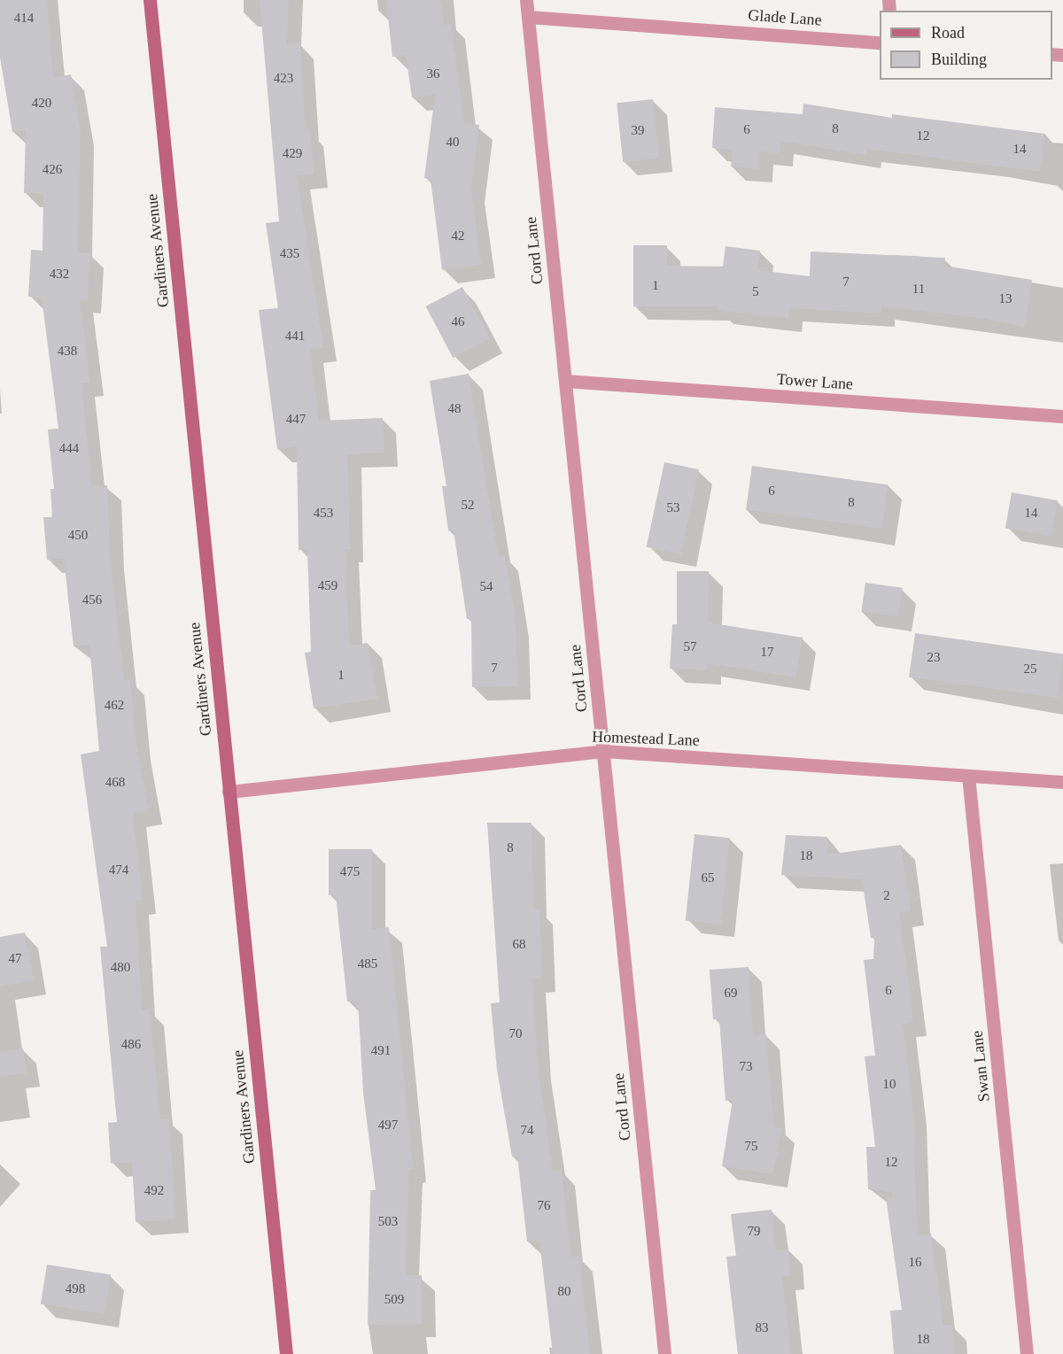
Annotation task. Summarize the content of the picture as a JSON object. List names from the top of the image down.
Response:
{
  "streets": {
    "main road": ["Gardiners Avenue"],
    "street": [
      "Glade Lane",
      "Cord Lane",
      "Tower Lane",
      "Homestead Lane",
      "Swan Lane"
    ]
  },
  "crossings": [
    ["Glade Lane", "Cord Lane"],
    ["Gardiners Avenue", "Homestead Lane"],
    ["Cord Lane", "Tower Lane"],
    ["Cord Lane", "Homestead Lane"],
    ["Homestead Lane", "Swan Lane"]
  ],
  "house_numbers": [
    "414",
    "36",
    "423",
    "420",
    "8",
    "6",
    "39",
    "12",
    "40",
    "14",
    "429",
    "426",
    "42",
    "435",
    "432",
    "7",
    "1",
    "11",
    "5",
    "13",
    "46",
    "441",
    "438",
    "48",
    "447",
    "444",
    "6",
    "8",
    "52",
    "53",
    "453",
    "14",
    "450",
    "459",
    "54",
    "456",
    "57",
    "17",
    "23",
    "7",
    "25",
    "1",
    "462",
    "468",
    "8",
    "18",
    "474",
    "475",
    "65",
    "2",
    "68",
    "47",
    "485",
    "480",
    "6",
    "69",
    "70",
    "486",
    "491",
    "73",
    "10",
    "497",
    "74",
    "75",
    "12",
    "492",
    "76",
    "503",
    "79",
    "16",
    "498",
    "80",
    "509",
    "83",
    "18"
  ],
  "legend": ["Road", "Building"]
}
